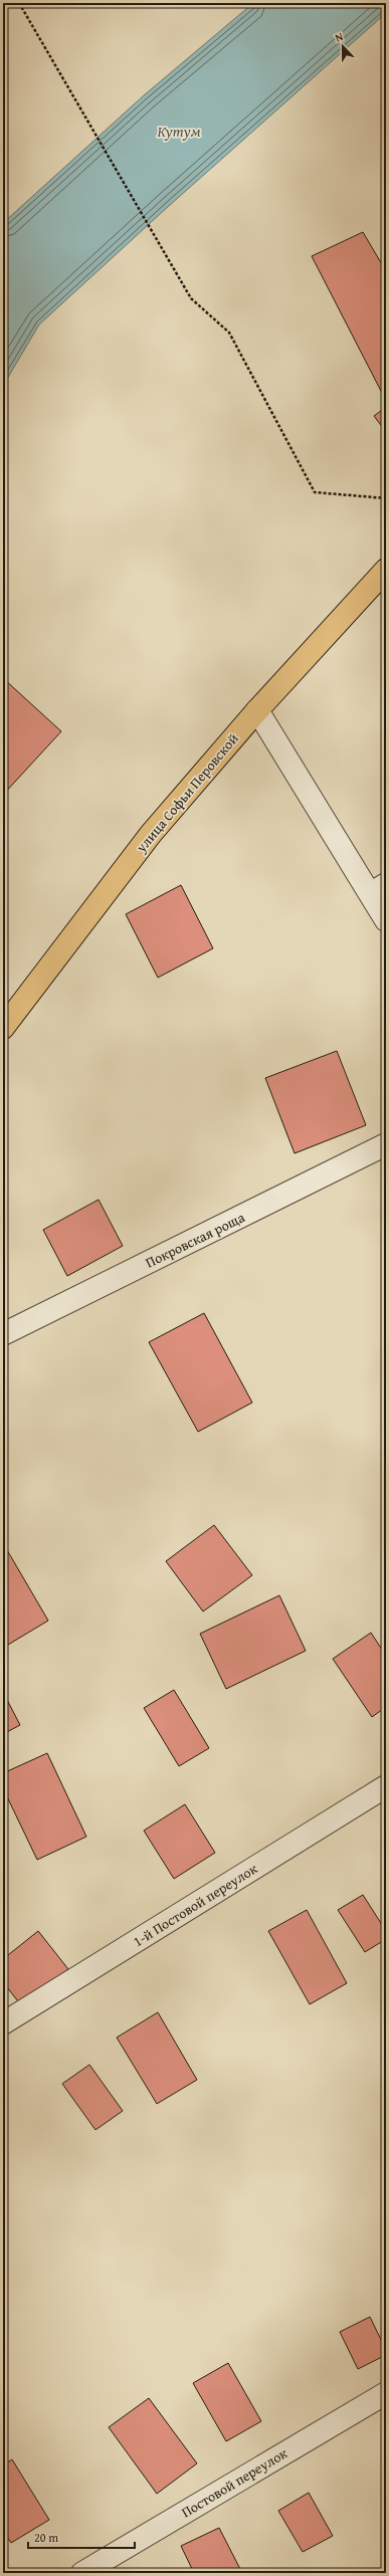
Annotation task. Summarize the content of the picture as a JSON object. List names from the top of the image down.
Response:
{
  "streets": {
    "main road": ["улица Софьи Перовской"],
    "street": ["Покровская роща", "1-й Постовой переулок", "Постовой переулок"]
  },
  "water": ["Кутум"],
  "scale_bar": "20 m",
  "north": "top"
}
